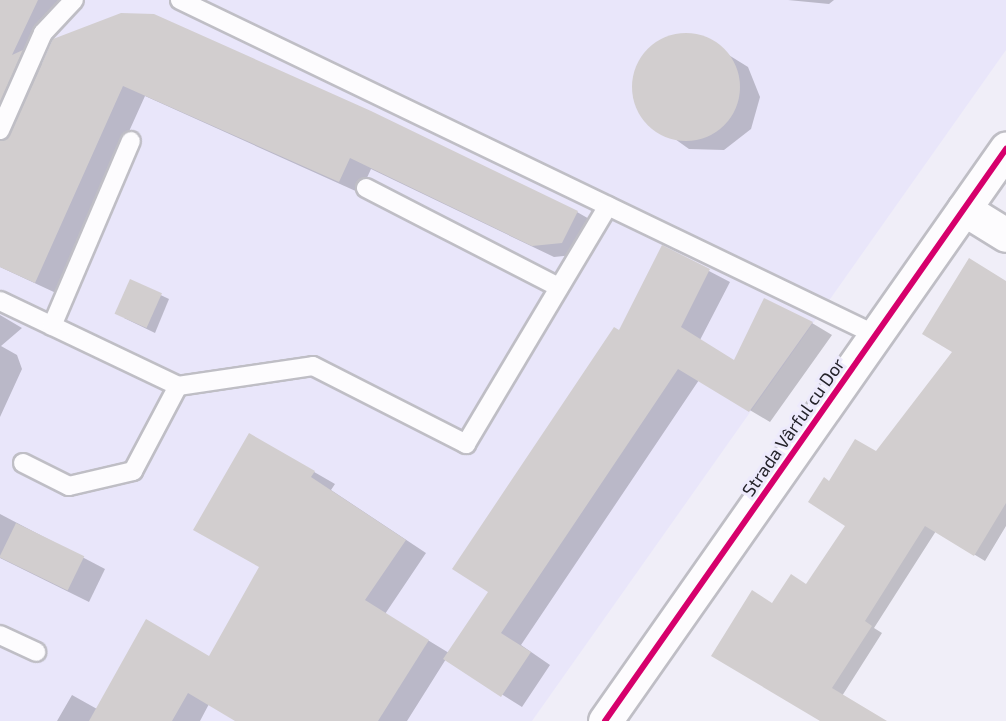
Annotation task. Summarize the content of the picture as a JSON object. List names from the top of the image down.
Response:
{
  "streets": {
    "street": ["Strada Vârful cu Dor"]
  }
}
